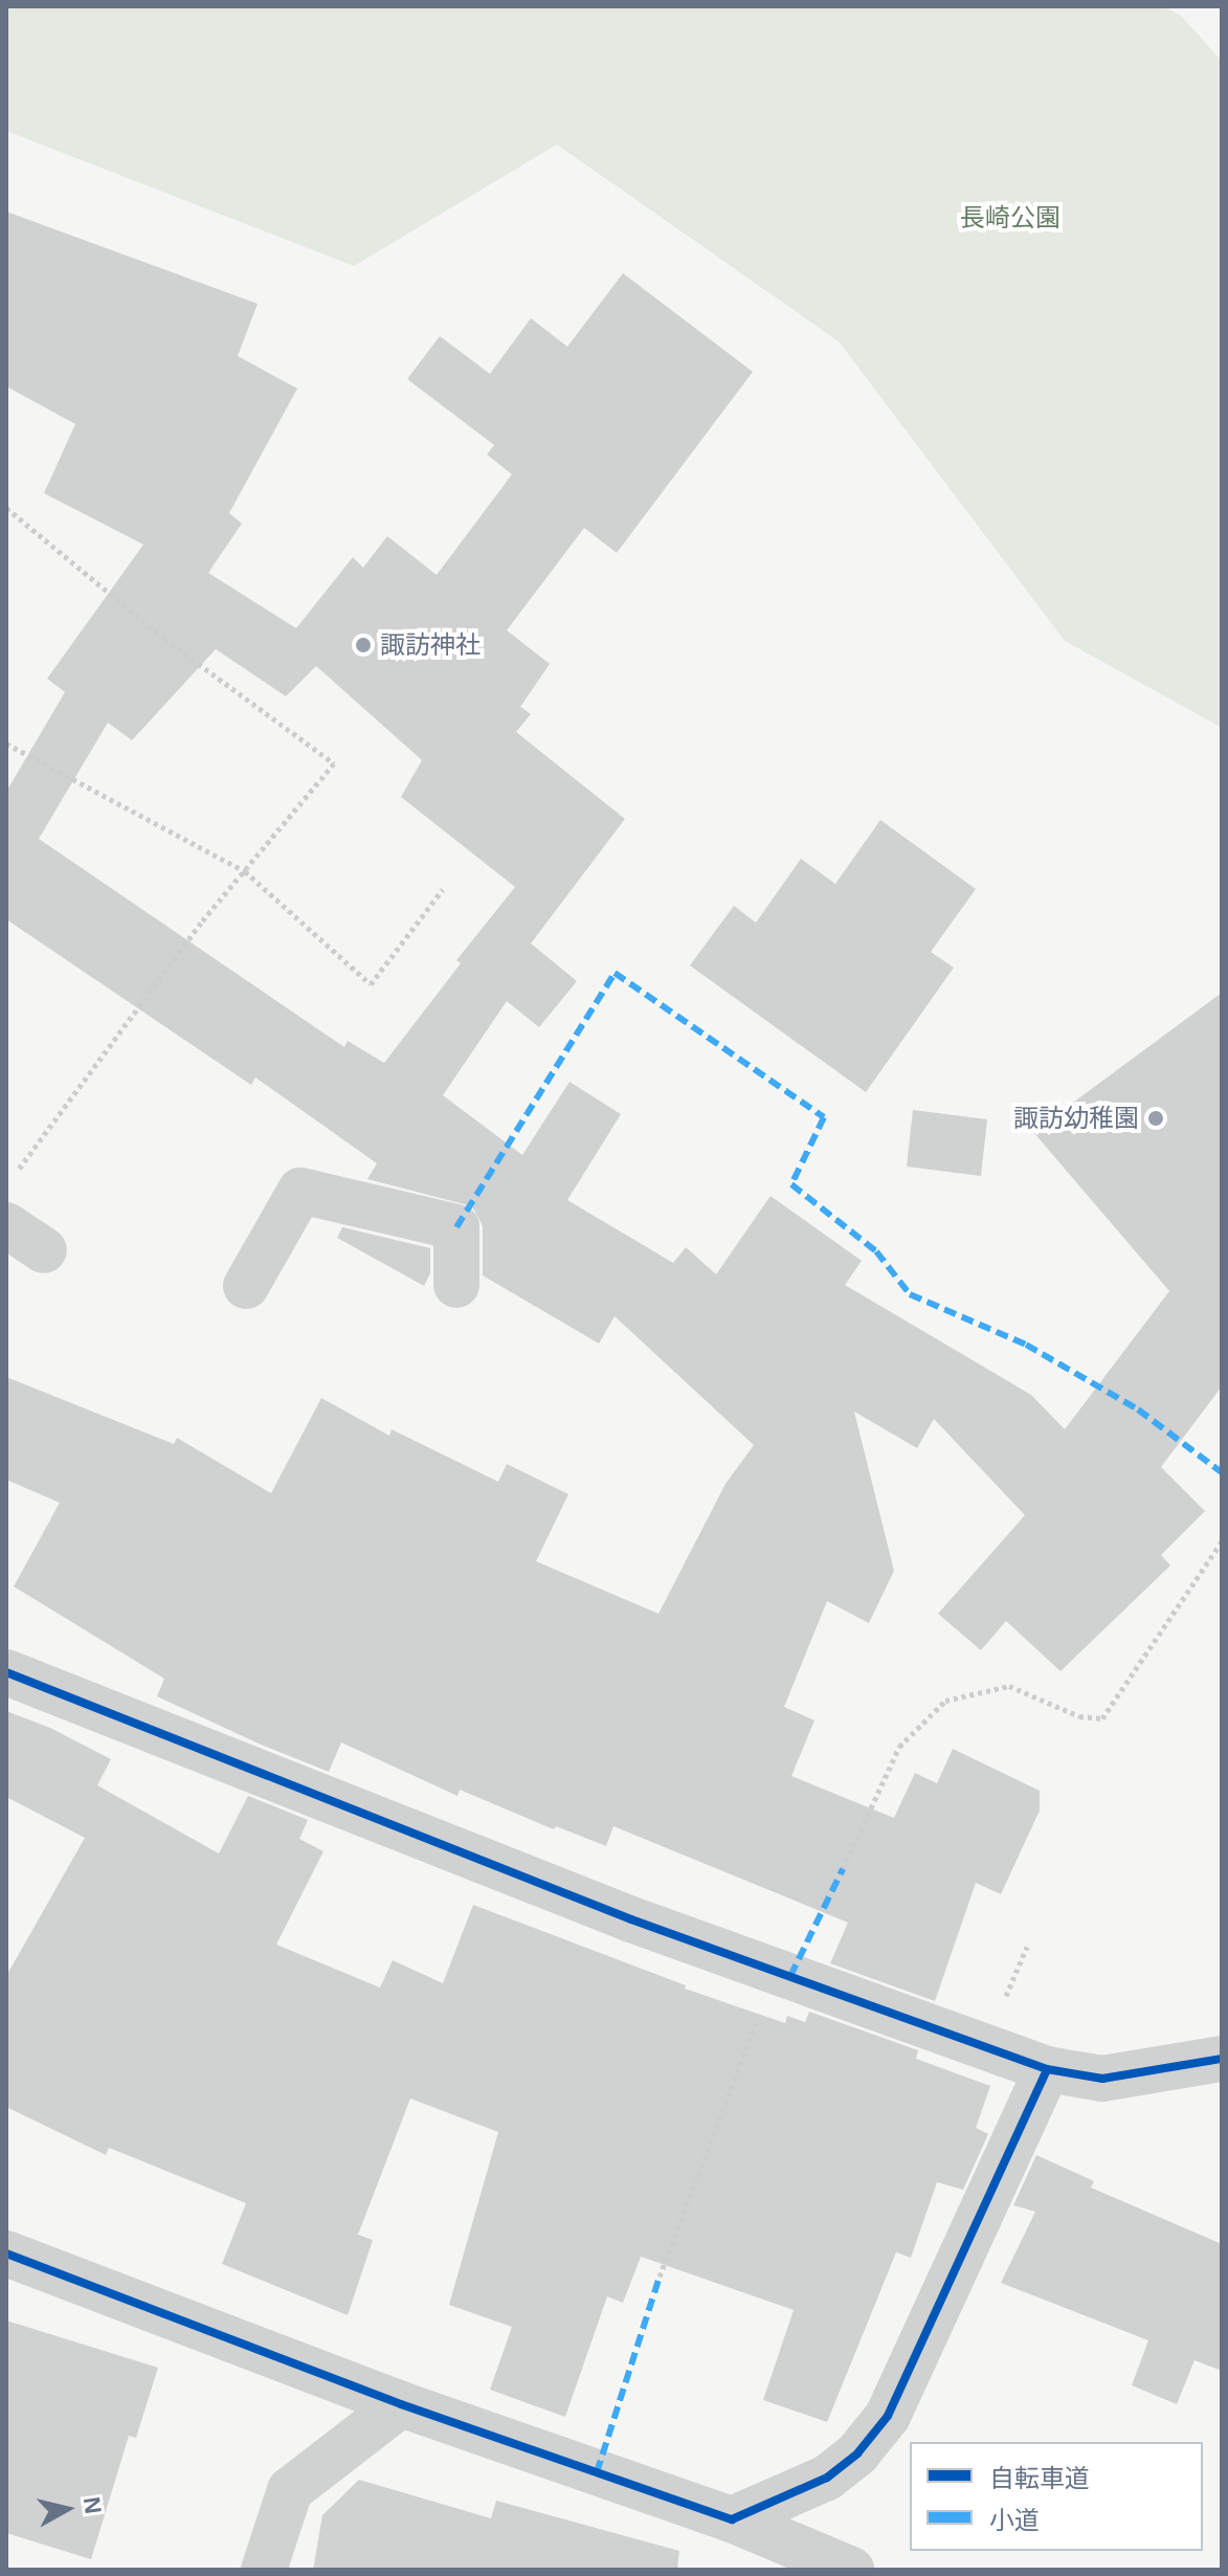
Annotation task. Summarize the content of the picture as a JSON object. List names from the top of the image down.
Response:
{
  "parks": ["長崎公園"],
  "places": ["諏訪神社", "諏訪幼稚園"],
  "legend": ["自転車道", "小道"],
  "north": "right"
}
